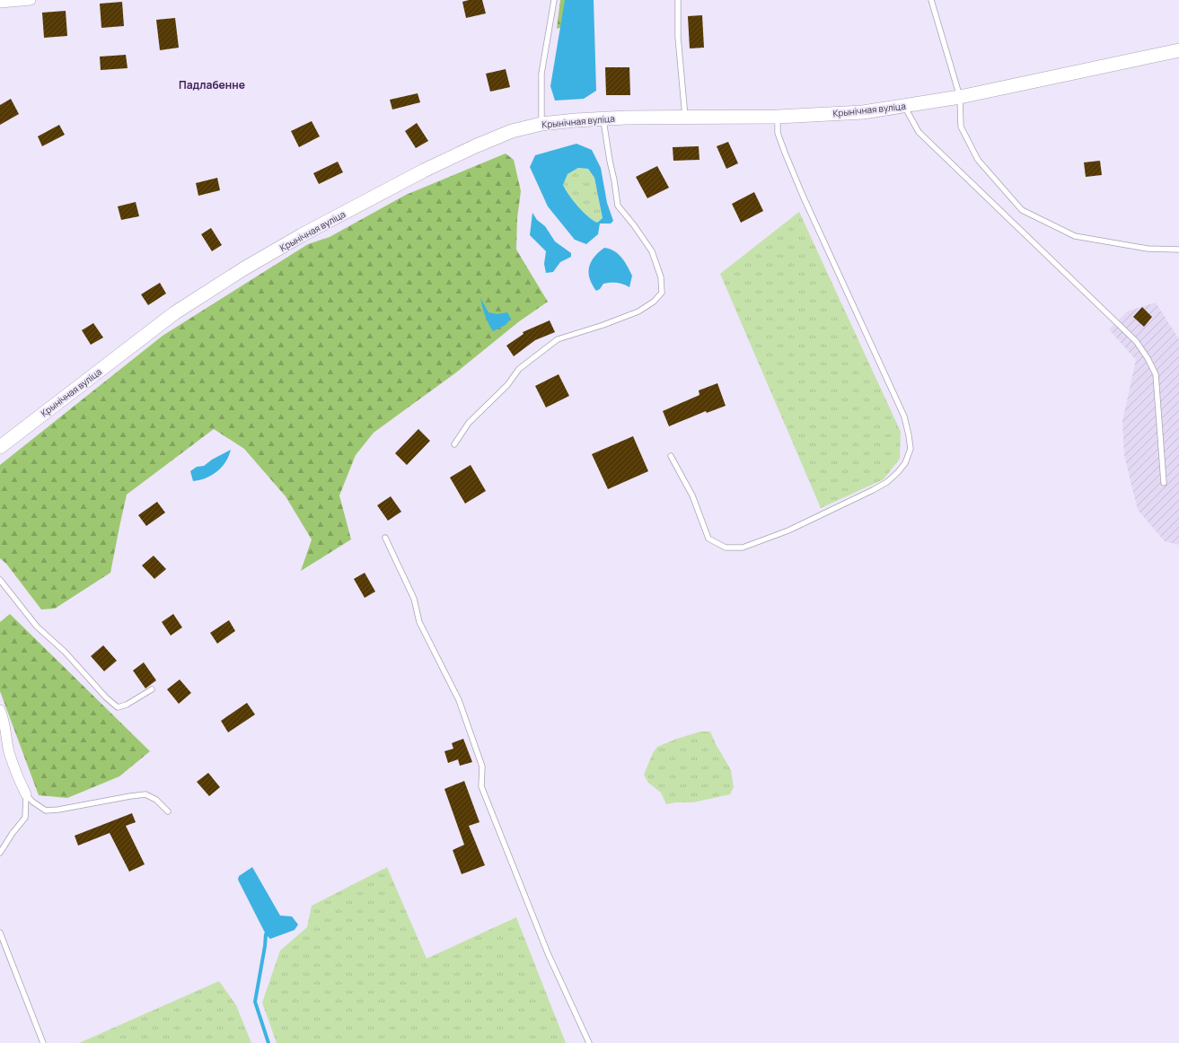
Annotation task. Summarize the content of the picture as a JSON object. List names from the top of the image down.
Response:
{
  "streets": {
    "street": ["Крынічная вуліца"]
  },
  "districts": ["Падлабенне"]
}
